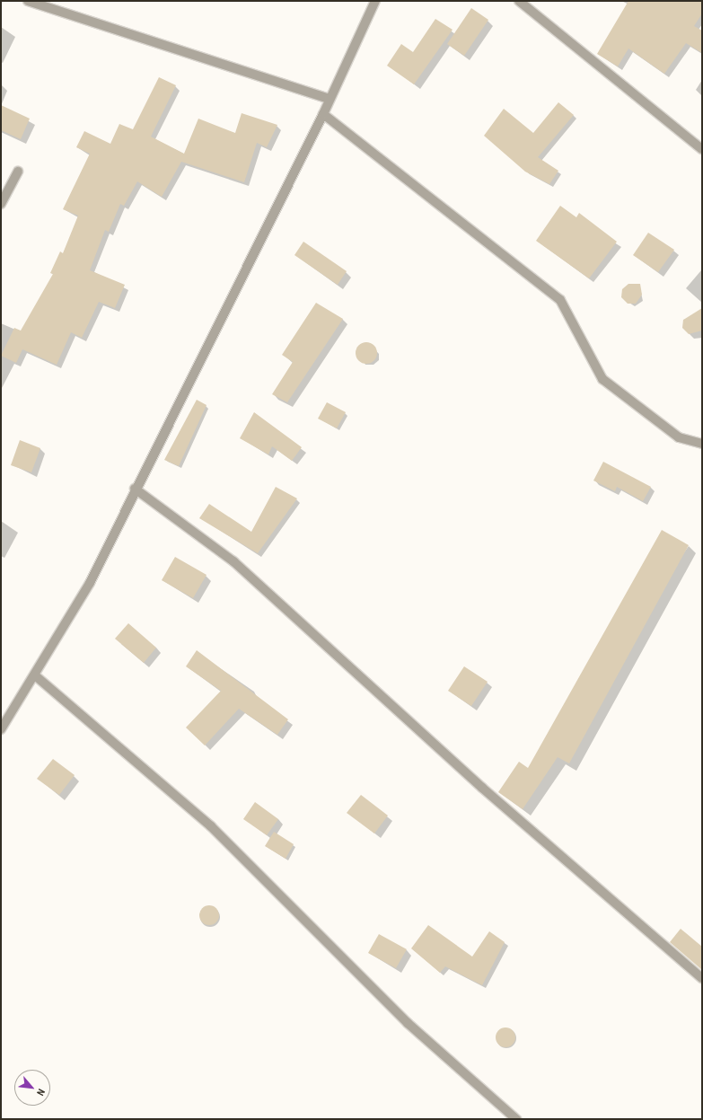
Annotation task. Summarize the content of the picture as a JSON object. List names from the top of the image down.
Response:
{
  "north": "bottom right"
}
